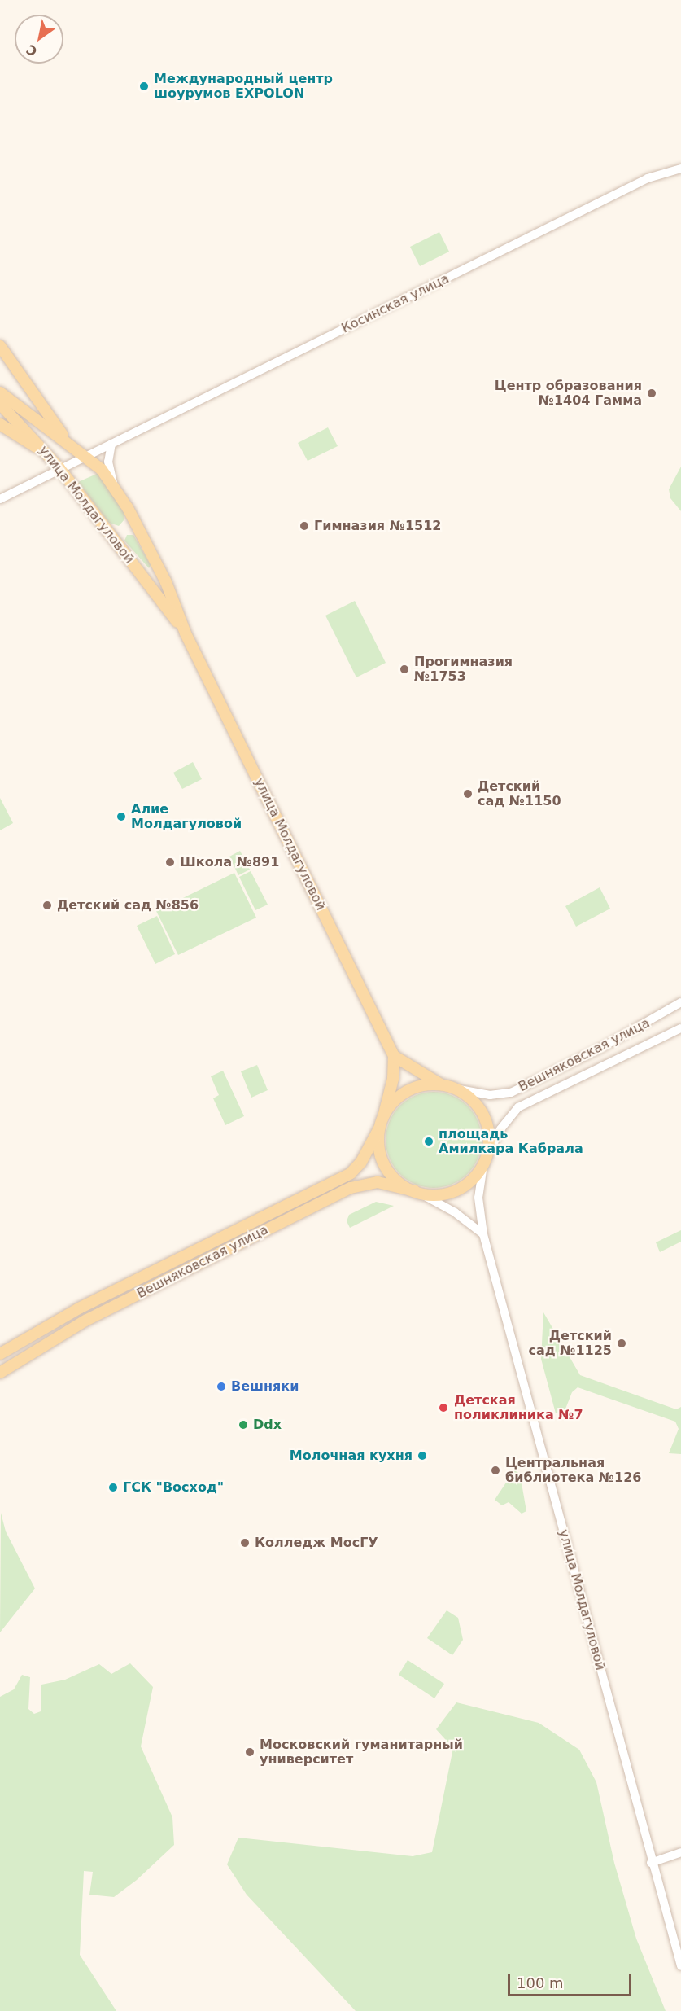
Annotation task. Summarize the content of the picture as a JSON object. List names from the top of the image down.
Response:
{
  "streets": {
    "main road": ["улица Молдагуловой", "Вешняковская улица"],
    "street": ["Косинская улица"]
  },
  "crossings": [
    ["Косинская улица", "улица Молдагуловой"],
    ["улица Молдагуловой", "Вешняковская улица"]
  ],
  "places": [
    "Международный центр шоурумов EXPOLON",
    "Центр образования №1404 Гамма",
    "Гимназия №1512",
    "Прогимназия №1753",
    "Детский сад №1150",
    "Алие Молдагуловой",
    "Школа №891",
    "Детский сад №856",
    "площадь Амилкара Кабрала",
    "Детский сад №1125",
    "Вешняки",
    "Детская поликлиника №7",
    "Ddx",
    "Молочная кухня",
    "Центральная библиотека №126",
    "ГСК \"Восход\"",
    "Колледж МосГУ",
    "Московский гуманитарный университет"
  ],
  "scale_bar": "100 m",
  "north": "bottom left"
}
